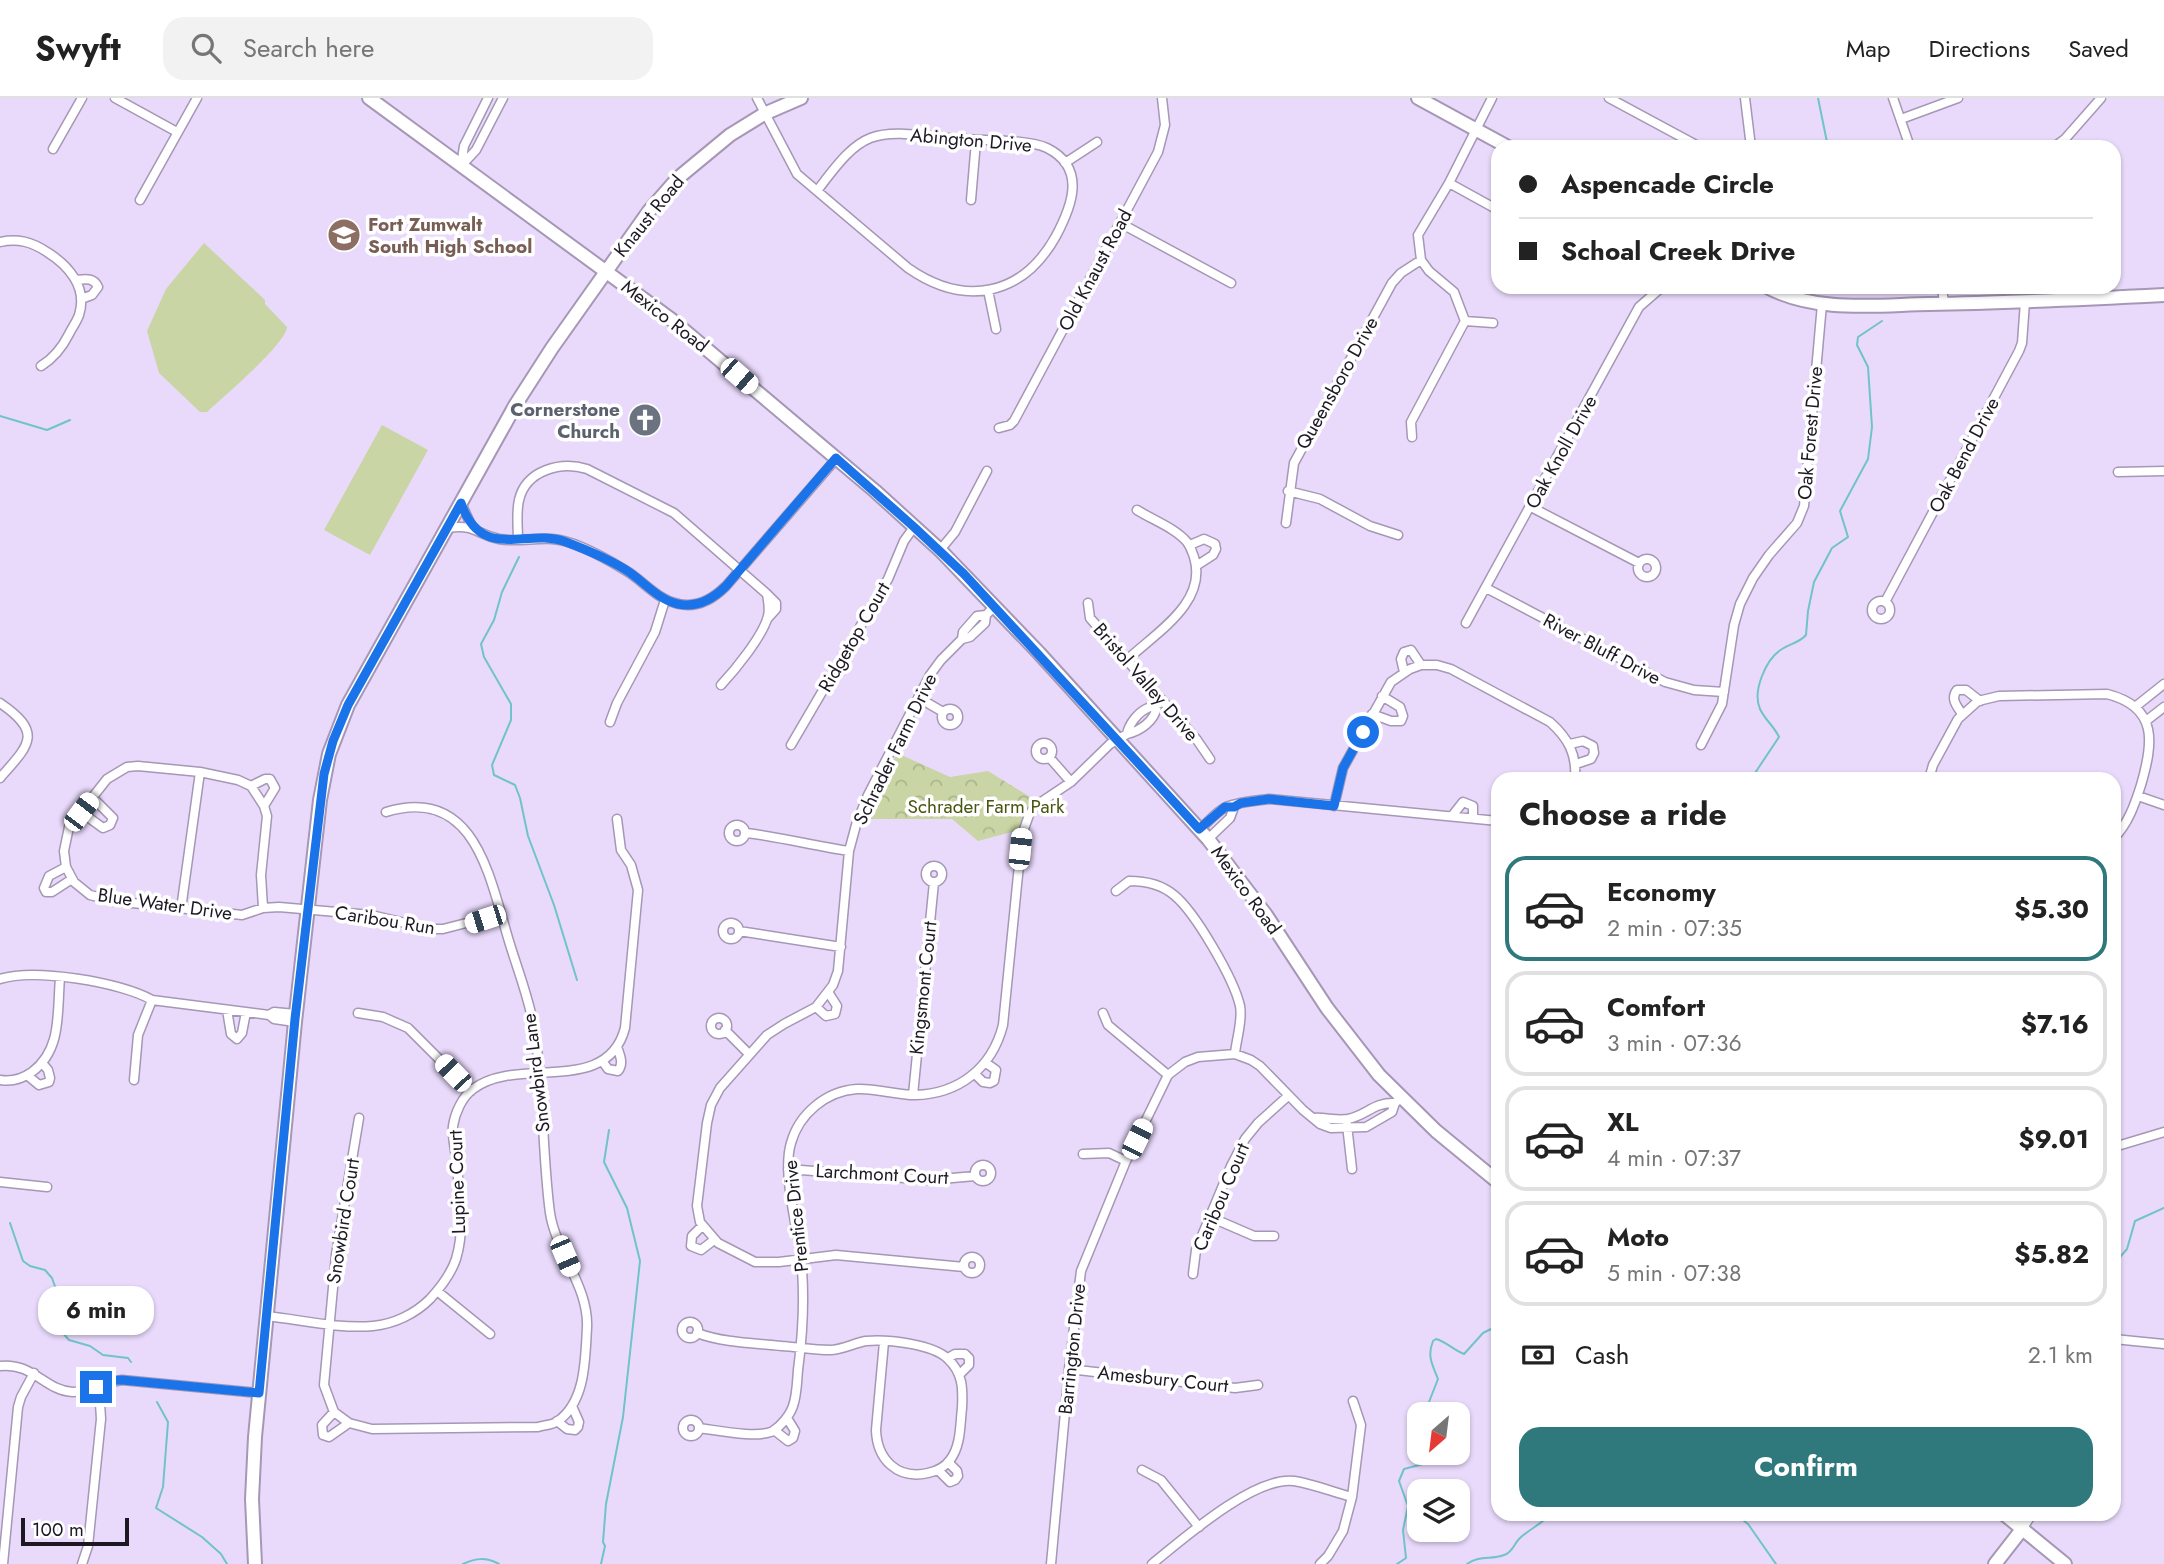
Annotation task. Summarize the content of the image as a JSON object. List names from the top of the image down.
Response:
{
  "streets": {
    "main road": ["Knaust Road", "Mexico Road"],
    "street": [
      "Abington Drive",
      "Old Knaust Road",
      "Queensboro Drive",
      "Oak Forest Drive",
      "Oak Knoll Drive",
      "Oak Bend Drive",
      "Ridgetop Court",
      "River Bluff Drive",
      "Bristol Valley Drive",
      "Schrader Farm Drive",
      "Blue Water Drive",
      "Caribou Run",
      "Kingsmont Court",
      "Snowbird Lane",
      "Larchmont Court",
      "Lupine Court",
      "Caribou Court",
      "Prentice Drive",
      "Snowbird Court",
      "Barrington Drive",
      "Amesbury Court"
    ]
  },
  "crossings": [
    ["Knaust Road", "Mexico Road"],
    ["Knaust Road", "Blue Water Drive"],
    ["Knaust Road", "Caribou Run"],
    ["Knaust Road", "Lupine Court"],
    ["Mexico Road", "Ridgetop Court"],
    ["Mexico Road", "Schrader Farm Drive"],
    ["Mexico Road", "Prentice Drive"],
    ["Oak Forest Drive", "River Bluff Drive"],
    ["Oak Knoll Drive", "River Bluff Drive"],
    ["Bristol Valley Drive", "Prentice Drive"],
    ["Schrader Farm Drive", "Prentice Drive"],
    ["Blue Water Drive", "Caribou Run"],
    ["Caribou Run", "Snowbird Lane"],
    ["Kingsmont Court", "Prentice Drive"],
    ["Snowbird Lane", "Lupine Court"],
    ["Snowbird Lane", "Snowbird Court"],
    ["Larchmont Court", "Prentice Drive"],
    ["Lupine Court", "Snowbird Court"],
    ["Barrington Drive", "Amesbury Court"]
  ],
  "parks": ["Schrader Farm Park"],
  "places": {
    "school or university": ["Fort Zumwalt South High School"],
    "church": ["Cornerstone Church"]
  },
  "scale_bar": "100 m",
  "north": "bottom left",
  "page": {
    "header": "Swyft",
    "search": "Search here",
    "nav": ["Map", "Directions", "Saved"],
    "banner": ["Aspencade Circle", "Schoal Creek Drive"],
    "heading": "Choose a ride",
    "list": [
      {
        "name": "Economy",
        "note": "2 min · 07:35",
        "value": "$5.30"
      },
      {
        "name": "Comfort",
        "note": "3 min · 07:36",
        "value": "$7.16"
      },
      {
        "name": "XL",
        "note": "4 min · 07:37",
        "value": "$9.01"
      },
      {
        "name": "Moto",
        "note": "5 min · 07:38",
        "value": "$5.82"
      }
    ],
    "bubble": "6 min",
    "pay": ["Cash", "2.1 km"],
    "buttons": "Confirm",
    "scale": "100 m"
  }
}
